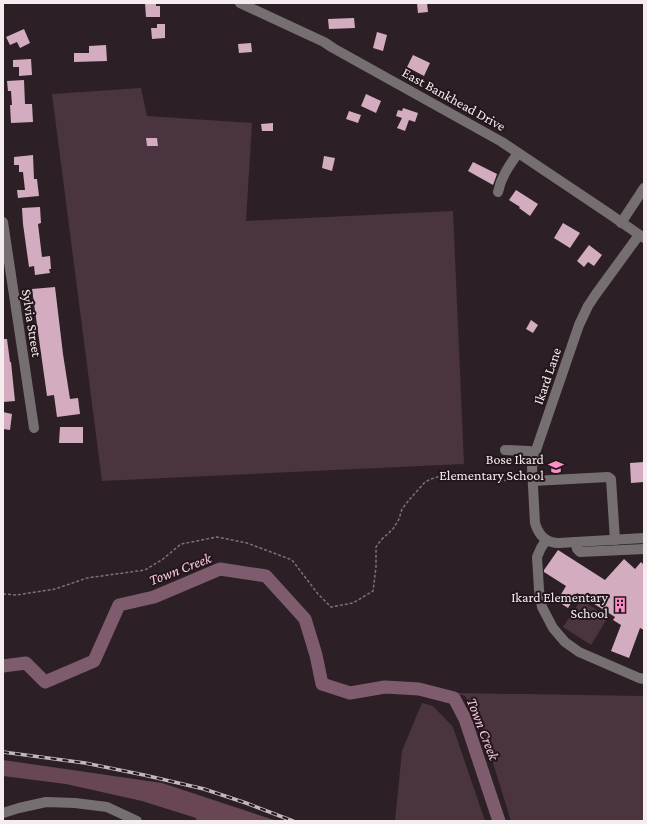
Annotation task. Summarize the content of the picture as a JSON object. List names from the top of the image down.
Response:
{
  "streets": {
    "street": ["East Bankhead Drive", "Sylvia Street", "Ikard Lane"]
  },
  "crossings": [
    ["East Bankhead Drive", "Ikard Lane"]
  ],
  "water": ["Town Creek"],
  "places": {
    "school or university": ["Bose Ikard Elementary School"],
    "building": ["Ikard Elementary School"]
  }
}
